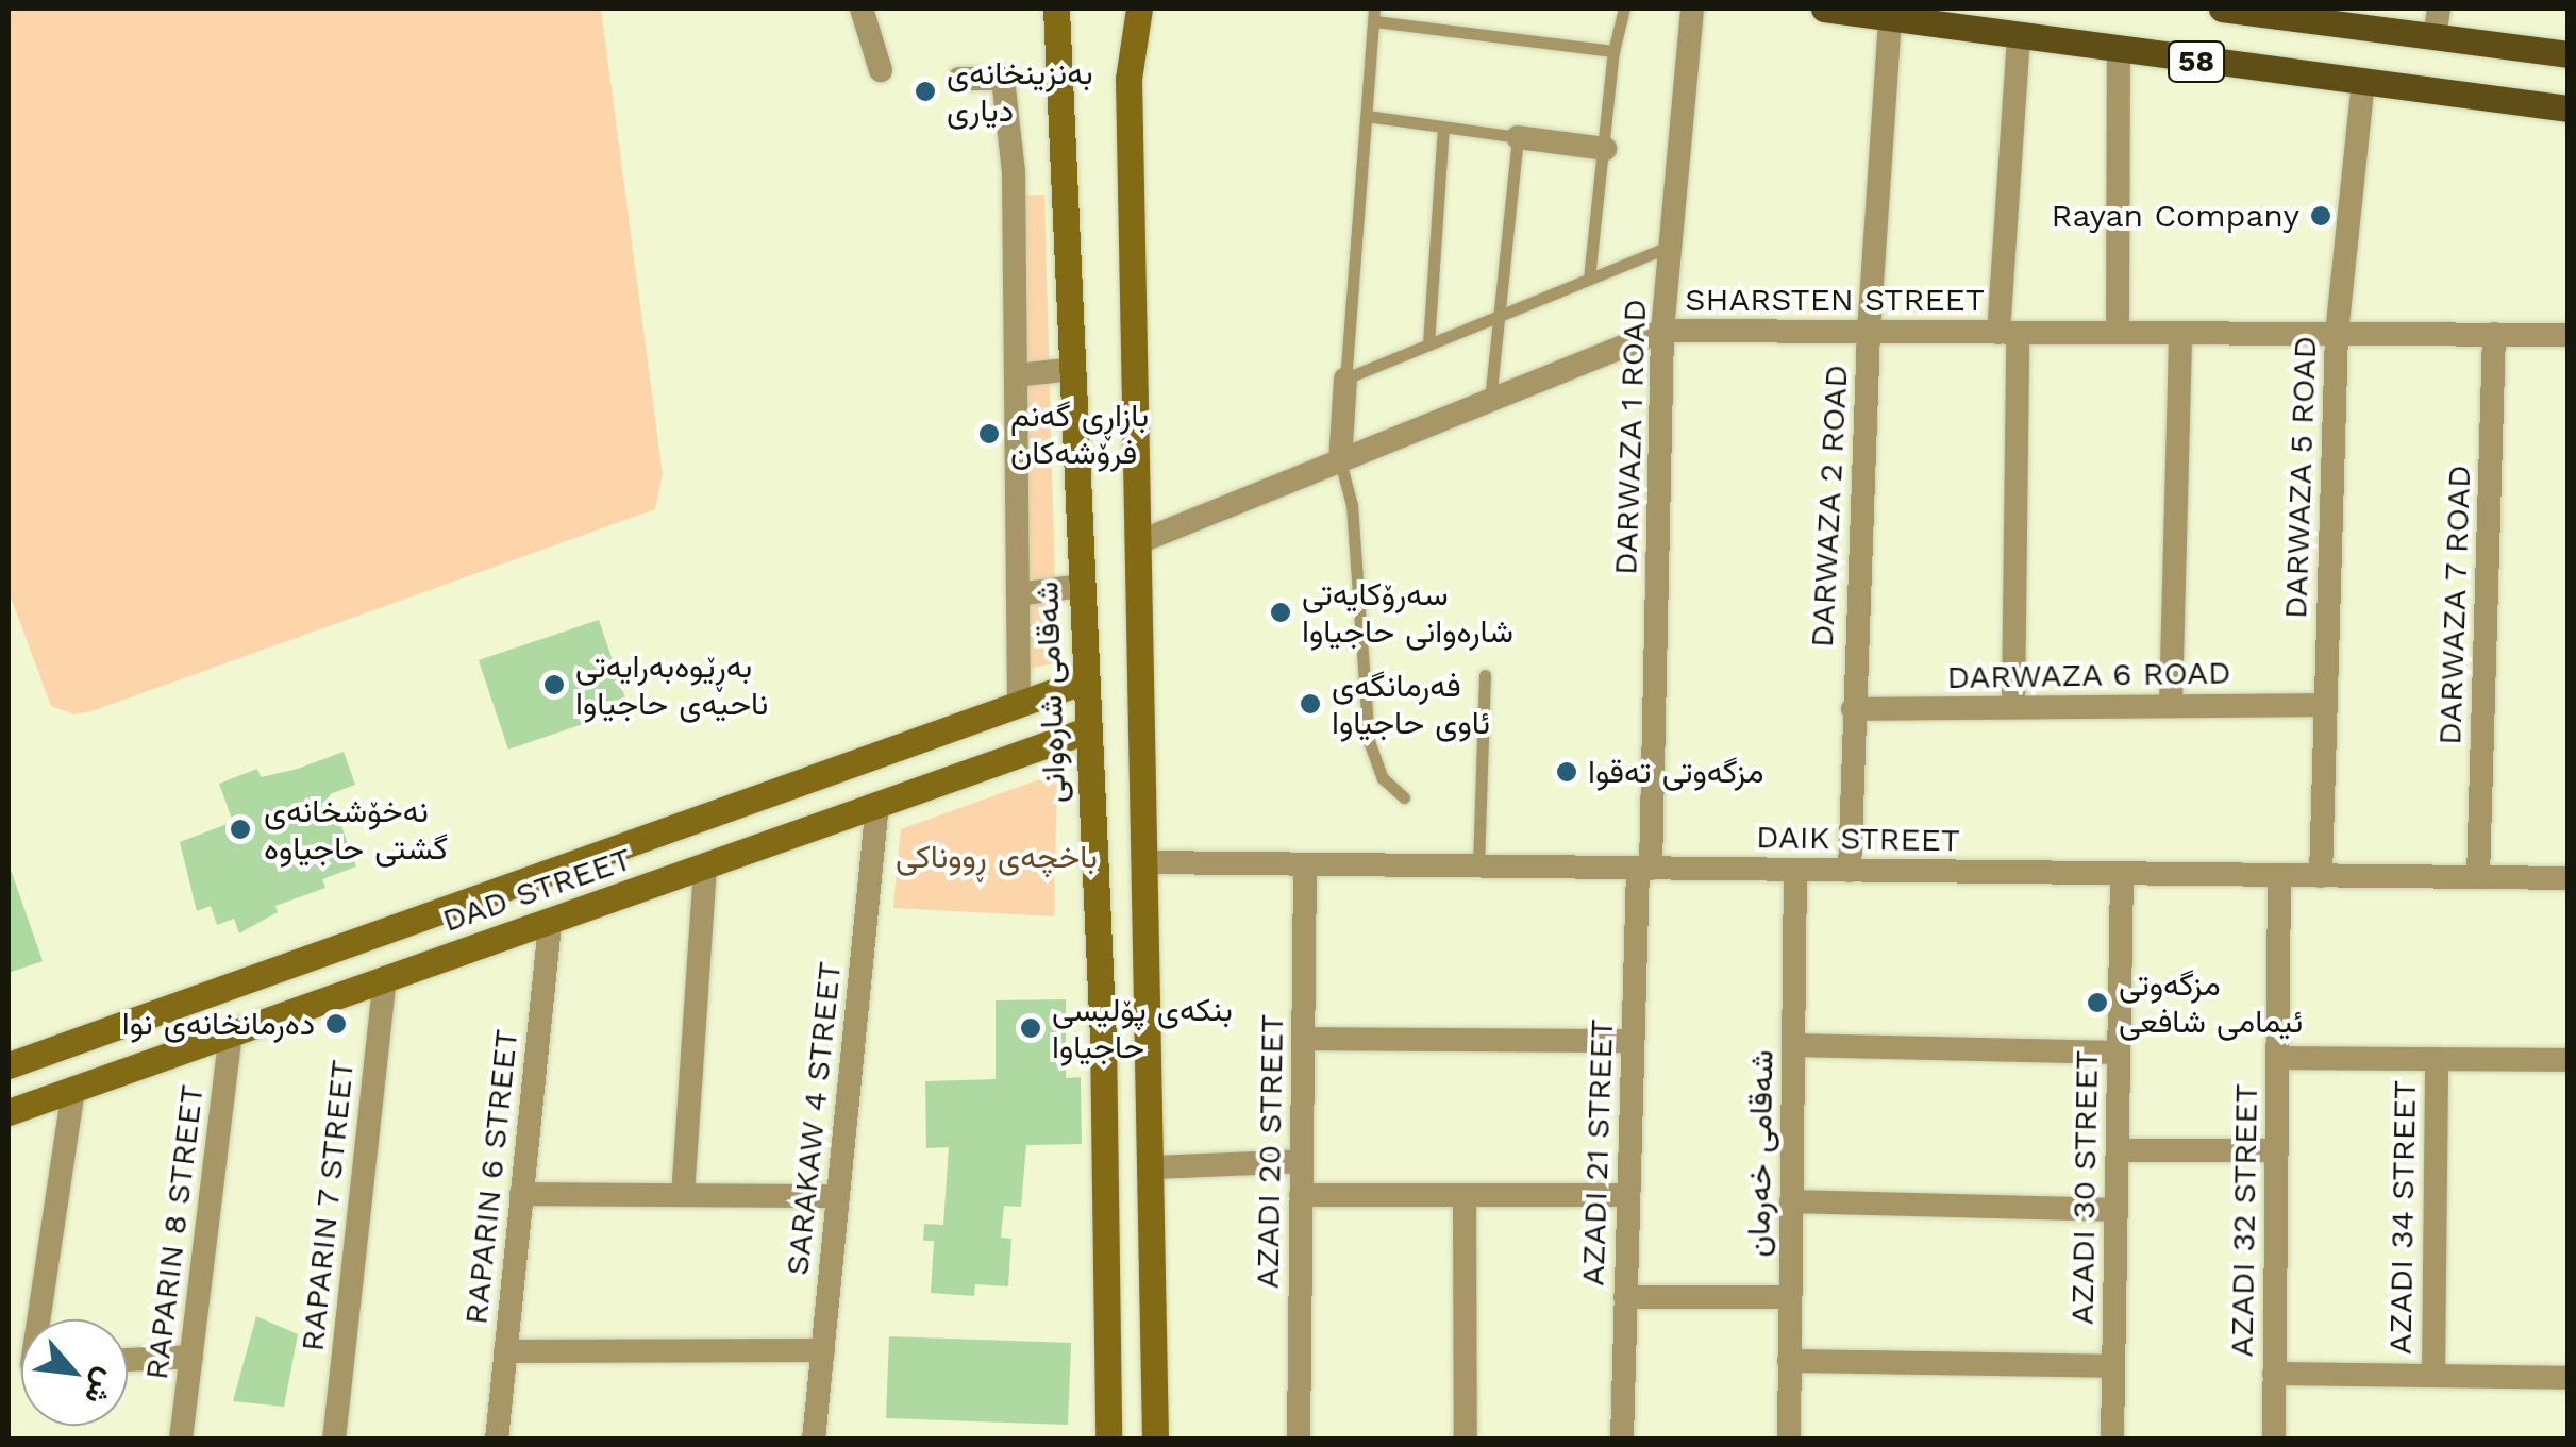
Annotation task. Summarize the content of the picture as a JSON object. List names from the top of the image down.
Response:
{
  "streets": {
    "main road": ["58", "شەقامی شارەوانی", "DAD STREET"],
    "street": [
      "SHARSTEN STREET",
      "DARWAZA 1 ROAD",
      "DARWAZA 5 ROAD",
      "DARWAZA 2 ROAD",
      "DARWAZA 7 ROAD",
      "DARWAZA 6 ROAD",
      "DAIK STREET",
      "SARAKAW 4 STREET",
      "AZADI 20 STREET",
      "AZADI 21 STREET",
      "شەقامی خەرمان",
      "RAPARIN 6 STREET",
      "AZADI 30 STREET",
      "RAPARIN 7 STREET",
      "AZADI 34 STREET",
      "AZADI 32 STREET",
      "RAPARIN 8 STREET"
    ]
  },
  "crossings": [
    ["58", "DARWAZA 5 ROAD"],
    ["58", "DARWAZA 2 ROAD"],
    ["SHARSTEN STREET", "DARWAZA 1 ROAD"],
    ["SHARSTEN STREET", "DARWAZA 5 ROAD"],
    ["SHARSTEN STREET", "DARWAZA 2 ROAD"],
    ["SHARSTEN STREET", "DARWAZA 7 ROAD"],
    ["DARWAZA 1 ROAD", "DAIK STREET"],
    ["DARWAZA 1 ROAD", "AZADI 21 STREET"],
    ["DARWAZA 5 ROAD", "DARWAZA 6 ROAD"],
    ["DARWAZA 5 ROAD", "DAIK STREET"],
    ["DARWAZA 2 ROAD", "DARWAZA 6 ROAD"],
    ["DARWAZA 2 ROAD", "DAIK STREET"],
    ["DARWAZA 7 ROAD", "DAIK STREET"],
    ["شەقامی شارەوانی", "DAD STREET"],
    ["DAIK STREET", "AZADI 20 STREET"],
    ["DAIK STREET", "AZADI 21 STREET"],
    ["DAIK STREET", "شەقامی خەرمان"],
    ["DAIK STREET", "AZADI 30 STREET"],
    ["DAIK STREET", "AZADI 32 STREET"],
    ["DAD STREET", "SARAKAW 4 STREET"],
    ["DAD STREET", "RAPARIN 6 STREET"],
    ["DAD STREET", "RAPARIN 7 STREET"],
    ["DAD STREET", "RAPARIN 8 STREET"]
  ],
  "parks": ["باخچەی ڕووناکی"],
  "places": [
    "بەنزینخانەی دیاری",
    "Rayan Company",
    "بازاڕی گەنم فرۆشەکان",
    "سەرۆکایەتی شارەوانی حاجیاوا",
    "بەڕێوەبەرایەتی ناحیەی حاجیاوا",
    "فەرمانگەی ئاوی حاجیاوا",
    "مزگەوتی تەقوا",
    "نەخۆشخانەی گشتی حاجیاوە",
    "مزگەوتی ئیمامی شافعی",
    "دەرمانخانەی نوا",
    "بنکەی پۆلیسی حاجیاوا"
  ],
  "north": "bottom right"
}
